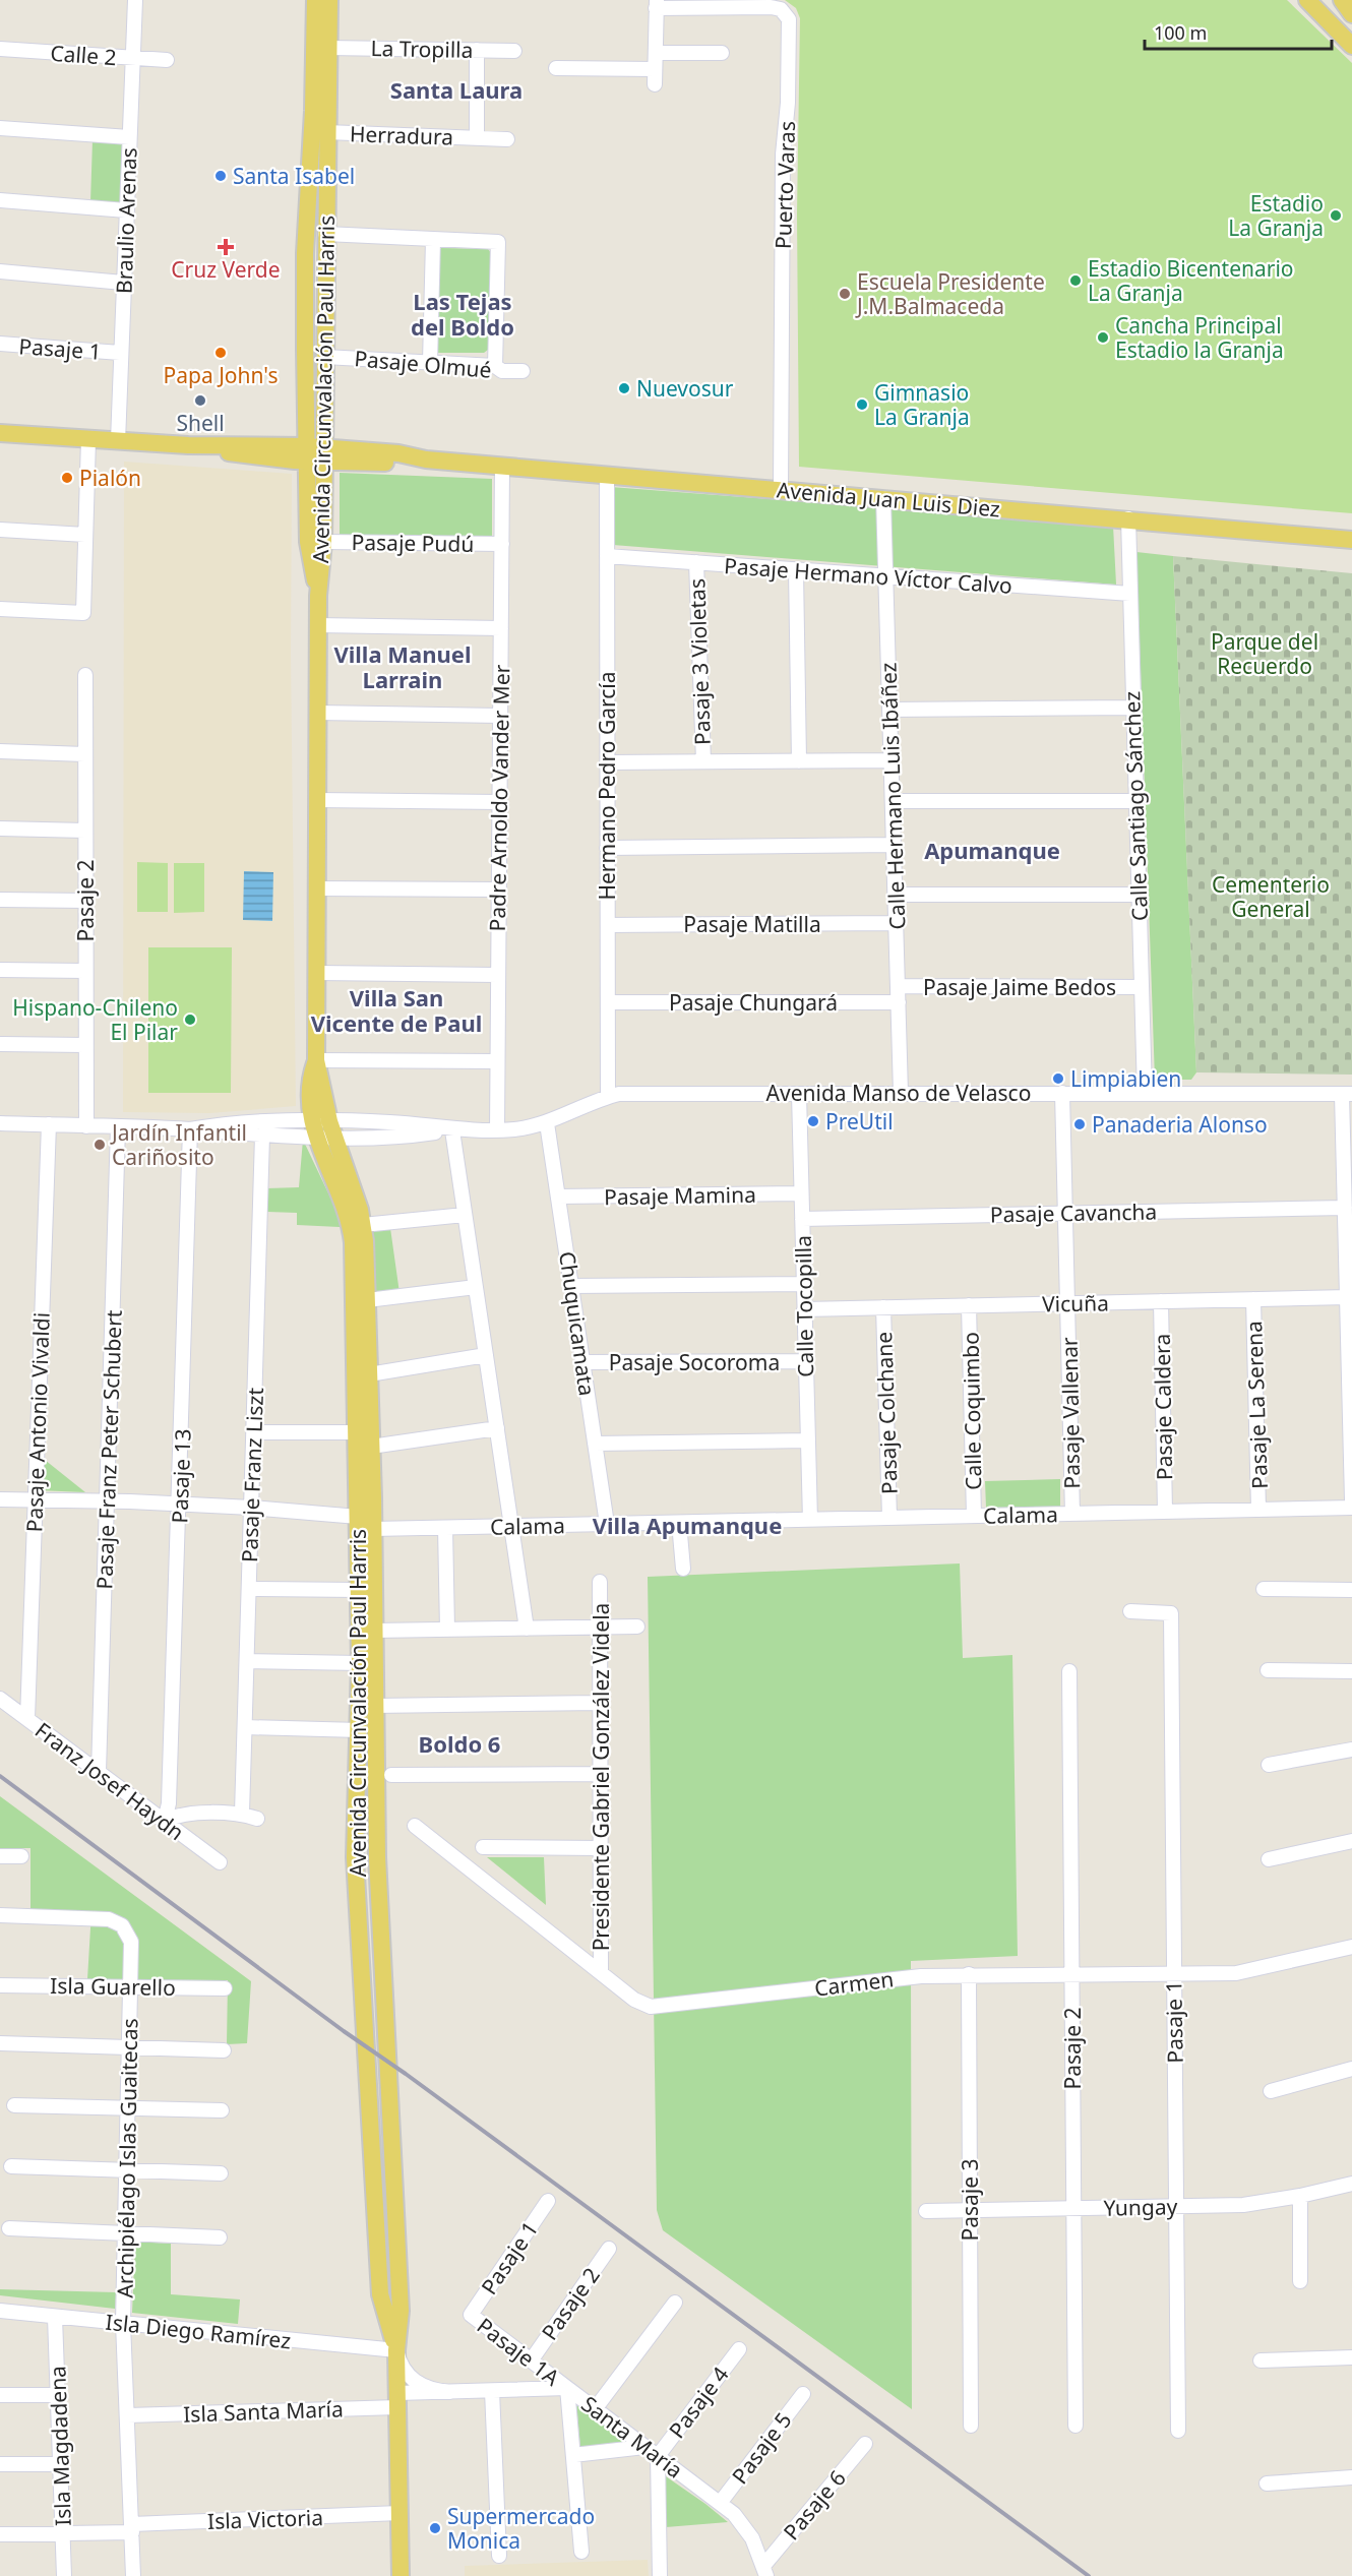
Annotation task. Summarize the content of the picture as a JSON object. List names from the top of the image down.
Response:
{
  "streets": {
    "main road": ["Avenida Circunvalación Paul Harris", "Avenida Juan Luis Diez"],
    "street": [
      "La Tropilla",
      "Calle 2",
      "Herradura",
      "Puerto Varas",
      "Braulio Arenas",
      "Pasaje 1",
      "Pasaje Olmué",
      "Pasaje Pudú",
      "Pasaje Hermano Víctor Calvo",
      "Pasaje 3 Violetas",
      "Hermano Pedro García",
      "Calle Hermano Luis Ibáñez",
      "Padre Arnoldo Vander Mer",
      "Calle Santiago Sánchez",
      "Pasaje 2",
      "Pasaje Matilla",
      "Pasaje Jaime Bedos",
      "Pasaje Chungará",
      "Avenida Manso de Velasco",
      "Pasaje Mamina",
      "Pasaje Cavancha",
      "Vicuña",
      "Calle Tocopilla",
      "Chuquicamata",
      "Pasaje Socoroma",
      "Pasaje La Serena",
      "Pasaje Caldera",
      "Calle Coquimbo",
      "Pasaje Colchane",
      "Pasaje Vallenar",
      "Pasaje Antonio Vivaldi",
      "Pasaje Franz Peter Schubert",
      "Pasaje Franz Liszt",
      "Pasaje 13",
      "Calama",
      "Presidente Gabriel González Videla",
      "Franz Josef Haydn",
      "Carmen",
      "Isla Guarello",
      "Archipiélago Islas Guaitecas",
      "Pasaje 3",
      "Yungay",
      "Isla Diego Ramírez",
      "Pasaje 1A",
      "Pasaje 4",
      "Isla Santa María",
      "Santa María",
      "Isla Magdadena",
      "Pasaje 5",
      "Pasaje 6",
      "Isla Victoria"
    ]
  },
  "crossings": [
    ["La Tropilla", "Herradura"],
    ["La Tropilla", "Avenida Circunvalación Paul Harris"],
    ["Calle 2", "Braulio Arenas"],
    ["Herradura", "Avenida Circunvalación Paul Harris"],
    ["Puerto Varas", "Avenida Juan Luis Diez"],
    ["Braulio Arenas", "Pasaje 1"],
    ["Braulio Arenas", "Avenida Juan Luis Diez"],
    ["Pasaje 1", "Carmen"],
    ["Pasaje 1", "Yungay"],
    ["Pasaje 1", "Pasaje 1A"],
    ["Pasaje Olmué", "Avenida Circunvalación Paul Harris"],
    ["Avenida Circunvalación Paul Harris", "Avenida Juan Luis Diez"],
    ["Avenida Circunvalación Paul Harris", "Pasaje Pudú"],
    ["Avenida Circunvalación Paul Harris", "Avenida Manso de Velasco"],
    ["Avenida Circunvalación Paul Harris", "Calama"],
    ["Avenida Circunvalación Paul Harris", "Isla Diego Ramírez"],
    ["Avenida Circunvalación Paul Harris", "Isla Santa María"],
    ["Avenida Circunvalación Paul Harris", "Santa María"],
    ["Avenida Circunvalación Paul Harris", "Isla Victoria"],
    ["Avenida Juan Luis Diez", "Hermano Pedro García"],
    ["Avenida Juan Luis Diez", "Calle Hermano Luis Ibáñez"],
    ["Avenida Juan Luis Diez", "Padre Arnoldo Vander Mer"],
    ["Avenida Juan Luis Diez", "Calle Santiago Sánchez"],
    ["Pasaje Pudú", "Padre Arnoldo Vander Mer"],
    ["Pasaje Hermano Víctor Calvo", "Pasaje 3 Violetas"],
    ["Pasaje Hermano Víctor Calvo", "Hermano Pedro García"],
    ["Pasaje Hermano Víctor Calvo", "Calle Hermano Luis Ibáñez"],
    ["Pasaje Hermano Víctor Calvo", "Calle Santiago Sánchez"],
    ["Hermano Pedro García", "Pasaje Matilla"],
    ["Hermano Pedro García", "Pasaje Chungará"],
    ["Hermano Pedro García", "Avenida Manso de Velasco"],
    ["Calle Hermano Luis Ibáñez", "Pasaje Matilla"],
    ["Calle Hermano Luis Ibáñez", "Pasaje Jaime Bedos"],
    ["Calle Hermano Luis Ibáñez", "Pasaje Chungará"],
    ["Calle Hermano Luis Ibáñez", "Avenida Manso de Velasco"],
    ["Padre Arnoldo Vander Mer", "Avenida Manso de Velasco"],
    ["Calle Santiago Sánchez", "Pasaje Jaime Bedos"],
    ["Calle Santiago Sánchez", "Avenida Manso de Velasco"],
    ["Pasaje 2", "Carmen"],
    ["Pasaje 2", "Yungay"],
    ["Pasaje 2", "Pasaje 1A"],
    ["Avenida Manso de Velasco", "Calle Tocopilla"],
    ["Avenida Manso de Velasco", "Chuquicamata"],
    ["Avenida Manso de Velasco", "Pasaje Vallenar"],
    ["Avenida Manso de Velasco", "Pasaje Franz Liszt"],
    ["Avenida Manso de Velasco", "Pasaje 13"],
    ["Pasaje Mamina", "Calle Tocopilla"],
    ["Pasaje Mamina", "Chuquicamata"],
    ["Pasaje Cavancha", "Calle Tocopilla"],
    ["Pasaje Cavancha", "Pasaje Vallenar"],
    ["Vicuña", "Calle Tocopilla"],
    ["Vicuña", "Pasaje La Serena"],
    ["Vicuña", "Pasaje Caldera"],
    ["Vicuña", "Calle Coquimbo"],
    ["Vicuña", "Pasaje Colchane"],
    ["Vicuña", "Pasaje Vallenar"],
    ["Calle Tocopilla", "Pasaje Socoroma"],
    ["Calle Tocopilla", "Calama"],
    ["Chuquicamata", "Pasaje Socoroma"],
    ["Chuquicamata", "Calama"],
    ["Pasaje La Serena", "Calama"],
    ["Pasaje Caldera", "Calama"],
    ["Calle Coquimbo", "Calama"],
    ["Pasaje Colchane", "Calama"],
    ["Pasaje Vallenar", "Calama"],
    ["Pasaje Antonio Vivaldi", "Franz Josef Haydn"],
    ["Pasaje Franz Peter Schubert", "Franz Josef Haydn"],
    ["Pasaje 13", "Franz Josef Haydn"],
    ["Presidente Gabriel González Videla", "Carmen"],
    ["Carmen", "Pasaje 3"],
    ["Isla Guarello", "Archipiélago Islas Guaitecas"],
    ["Archipiélago Islas Guaitecas", "Isla Diego Ramírez"],
    ["Archipiélago Islas Guaitecas", "Isla Santa María"],
    ["Archipiélago Islas Guaitecas", "Isla Victoria"],
    ["Pasaje 3", "Yungay"],
    ["Isla Diego Ramírez", "Santa María"],
    ["Isla Diego Ramírez", "Isla Magdadena"],
    ["Pasaje 1A", "Santa María"],
    ["Pasaje 4", "Santa María"],
    ["Isla Santa María", "Santa María"],
    ["Santa María", "Pasaje 5"],
    ["Santa María", "Pasaje 6"],
    ["Isla Magdadena", "Isla Victoria"]
  ],
  "districts": [
    "Santa Laura",
    "Las Tejas del Boldo",
    "Villa Manuel Larrain",
    "Apumanque",
    "Villa San Vicente de Paul",
    "Villa Apumanque",
    "Boldo 6"
  ],
  "parks": ["Parque del Recuerdo", "Cementerio General"],
  "places": {
    "other": [
      "Santa Isabel",
      "Estadio La Granja",
      "Estadio Bicentenario La Granja",
      "Escuela Presidente J.M.Balmaceda",
      "Cancha Principal Estadio la Granja",
      "Papa John's",
      "Nuevosur",
      "Shell",
      "Gimnasio La Granja",
      "Pialón",
      "Hispano-Chileno El Pilar",
      "Limpiabien",
      "PreUtil",
      "Panaderia Alonso",
      "Jardín Infantil Cariñosito",
      "Supermercado Monica"
    ],
    "health": ["Cruz Verde"]
  },
  "scale_bar": "100 m"
}
